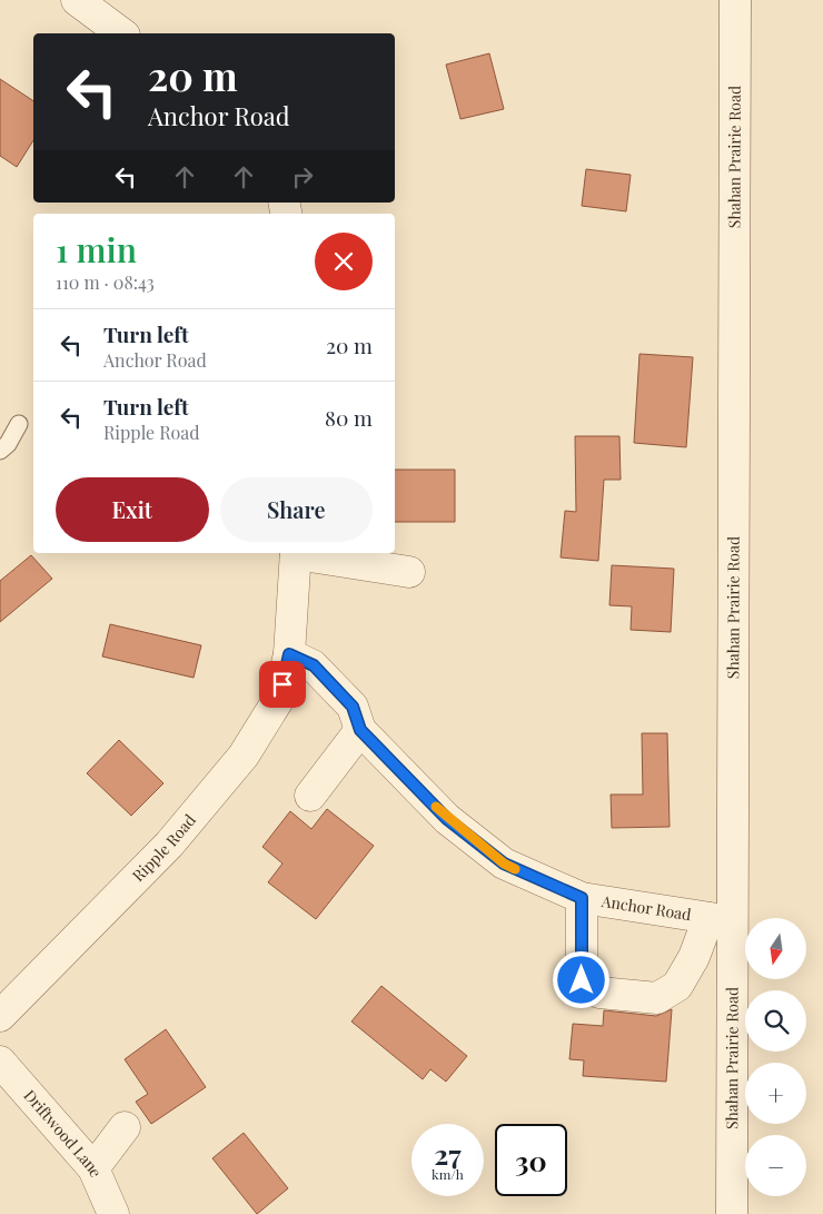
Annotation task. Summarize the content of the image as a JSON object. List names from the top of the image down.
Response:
{
  "streets": {
    "street": [
      "Shahan Prairie Road",
      "Ripple Road",
      "Anchor Road",
      "Driftwood Lane"
    ]
  },
  "crossings": [
    ["Shahan Prairie Road", "Anchor Road"],
    ["Ripple Road", "Anchor Road"]
  ],
  "north": "bottom",
  "page": {
    "turn": ["20 m", "Anchor Road"],
    "heading": ["1 min", "110 m · 08:43"],
    "list": [
      {
        "name": "Turn left",
        "note": "Anchor Road",
        "value": "20 m"
      },
      {
        "name": "Turn left",
        "note": "Ripple Road",
        "value": "80 m"
      }
    ],
    "buttons": ["Exit", "Share"],
    "map_buttons": ["+", "−"],
    "speed": "27 km/h",
    "limit": "30"
  }
}
